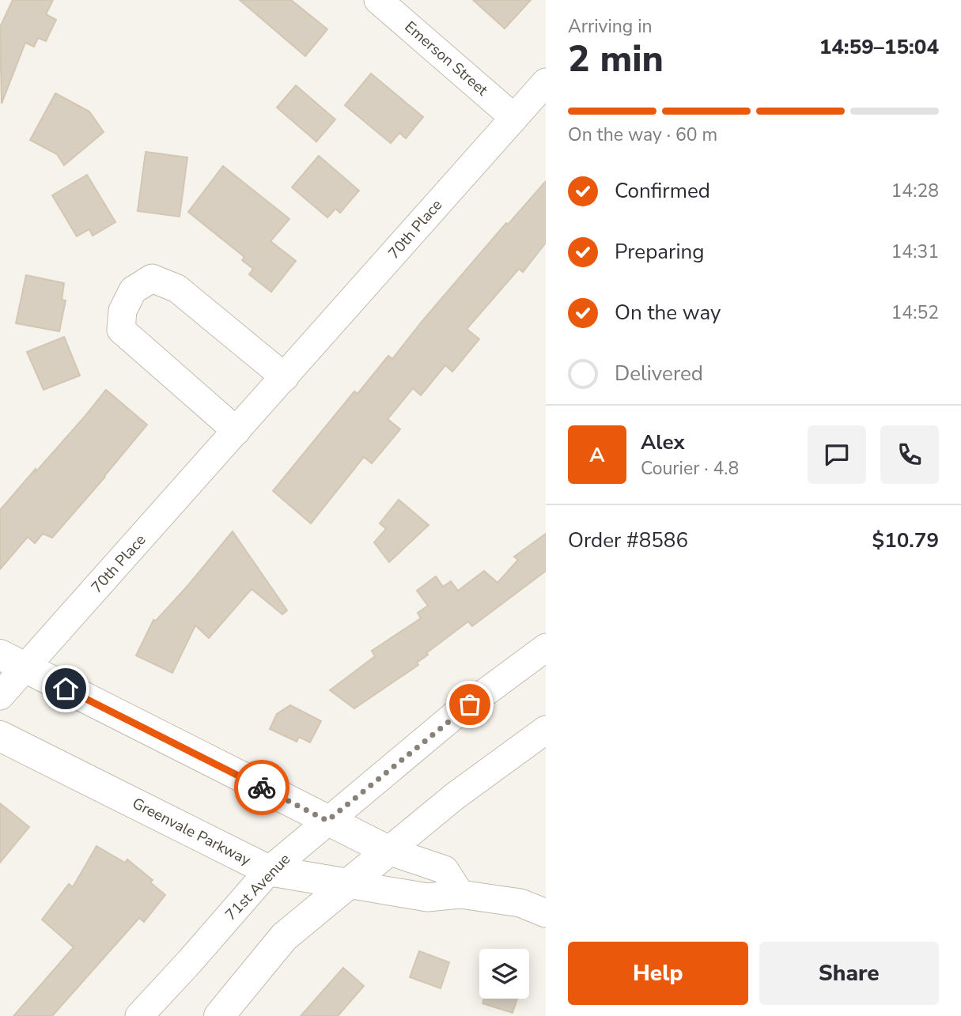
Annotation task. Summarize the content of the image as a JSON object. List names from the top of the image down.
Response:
{
  "streets": {
    "street": [
      "Emerson Street",
      "70th Place",
      "Greenvale Parkway",
      "71st Avenue"
    ]
  },
  "crossings": [
    ["Emerson Street", "70th Place"],
    ["Greenvale Parkway", "71st Avenue"]
  ],
  "page": {
    "heading": ["2 min", "Arriving in", "14:59–15:04"],
    "panel": [
      "Alex",
      "Courier · 4.8",
      "Order #8586",
      "$10.79"
    ],
    "bar": "On the way · 60 m",
    "list": [
      ["Confirmed", "14:28"],
      ["Preparing", "14:31"],
      ["On the way", "14:52"],
      "Delivered"
    ],
    "round": "A",
    "buttons": ["Help", "Share"]
  }
}
